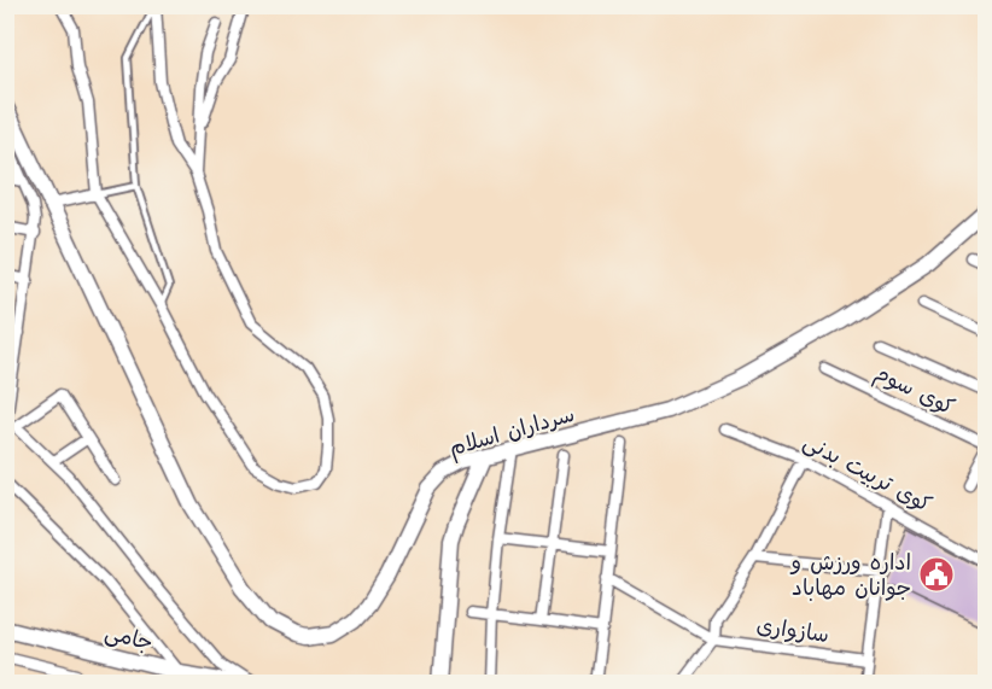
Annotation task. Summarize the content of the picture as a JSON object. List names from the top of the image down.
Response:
{
  "streets": {
    "street": [
      "کوی سوم",
      "سرداران اسلام",
      "کوی تربیت بدنی",
      "سازواری",
      "جامی"
    ]
  },
  "places": {
    "public building": ["اداره ورزش و جوانان مهاباد"]
  }
}
